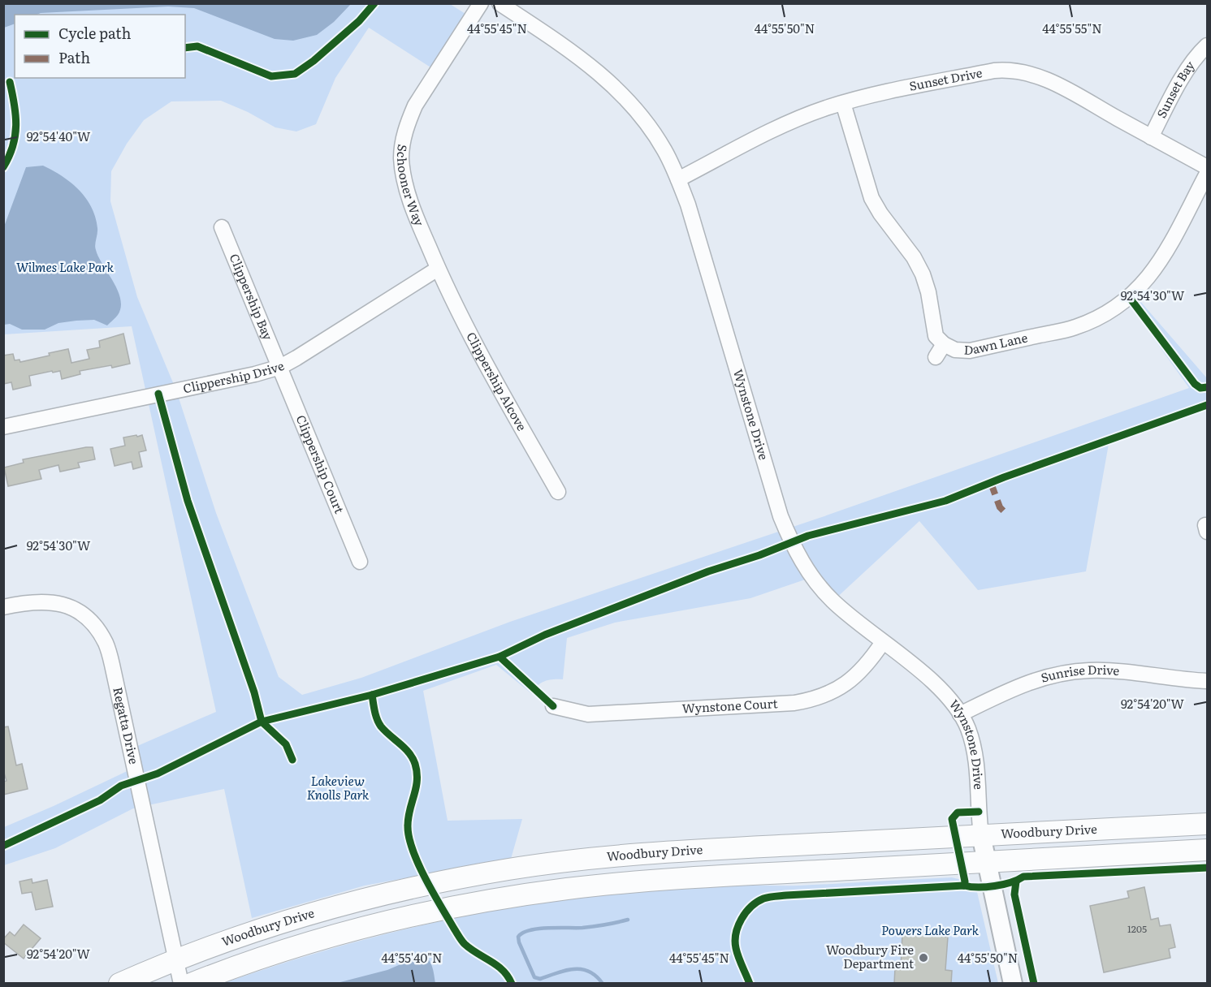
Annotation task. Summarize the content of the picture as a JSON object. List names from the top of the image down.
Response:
{
  "streets": {
    "main road": ["Woodbury Drive"],
    "street": [
      "Sunset Drive",
      "Sunset Bay",
      "Schooner Way",
      "Clippership Bay",
      "Dawn Lane",
      "Clippership Drive",
      "Clippership Alcove",
      "Wynstone Drive",
      "Clippership Court",
      "Sunrise Drive",
      "Wynstone Court",
      "Regatta Drive"
    ]
  },
  "crossings": [
    ["Sunset Drive", "Sunset Bay"],
    ["Sunset Drive", "Wynstone Drive"],
    ["Schooner Way", "Clippership Drive"],
    ["Schooner Way", "Clippership Alcove"],
    ["Clippership Bay", "Clippership Drive"],
    ["Clippership Bay", "Clippership Court"],
    ["Clippership Drive", "Clippership Alcove"],
    ["Clippership Drive", "Clippership Court"],
    ["Wynstone Drive", "Sunrise Drive"],
    ["Wynstone Drive", "Wynstone Court"],
    ["Wynstone Drive", "Woodbury Drive"],
    ["Regatta Drive", "Woodbury Drive"]
  ],
  "parks": ["Wilmes Lake Park", "Lakeview Knolls Park", "Powers Lake Park"],
  "places": ["Woodbury Fire Department"],
  "house_numbers": ["1205"],
  "legend": ["Cycle path", "Path"],
  "coordinates": [
    "44°55'45\"N",
    "44°55'50\"N",
    "44°55'55\"N",
    "92°54'40\"W",
    "92°54'30\"W",
    "92°54'20\"W",
    "44°55'40\"N"
  ]
}
